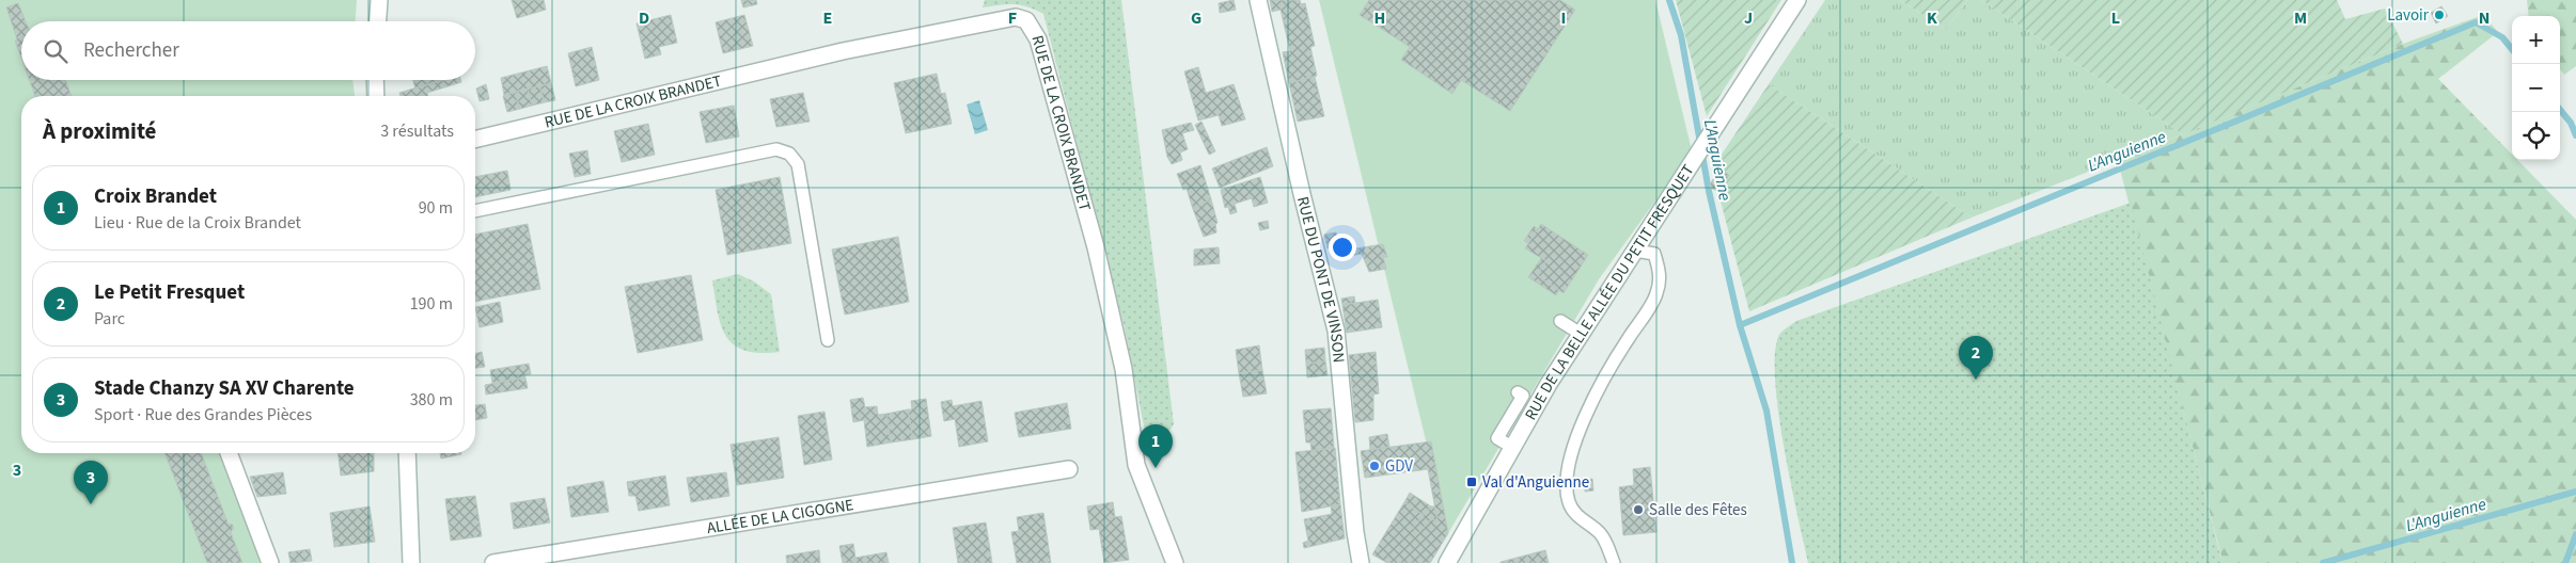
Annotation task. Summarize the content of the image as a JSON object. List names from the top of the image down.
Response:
{
  "streets": {
    "street": [
      "RUE DE LA CROIX BRANDET",
      "RUE DU PONT DE VINSON",
      "RUE DE LA BELLE ALLÉE DU PETIT FRESQUET",
      "ALLÉE DE LA CIGOGNE"
    ]
  },
  "water": ["L'Anguienne"],
  "places": {
    "other": ["Lavoir", "GDV", "Salle des Fêtes"],
    "transit": ["Val d'Anguienne"]
  },
  "page": {
    "map_buttons": ["+", "−"],
    "search": "Rechercher",
    "heading": ["À proximité", "3 résultats"],
    "list": [
      {
        "mark": "1",
        "name": "Croix Brandet",
        "note": "Lieu · Rue de la Croix Brandet",
        "value": "90 m"
      },
      {
        "mark": "2",
        "name": "Le Petit Fresquet",
        "note": "Parc",
        "value": "190 m"
      },
      {
        "mark": "3",
        "name": "Stade Chanzy SA XV Charente",
        "note": "Sport · Rue des Grandes Pièces",
        "value": "380 m"
      }
    ],
    "pins": ["2", "1", "3"]
  },
  "grid": {
    "columns": [
      "D",
      "E",
      "F",
      "G",
      "H",
      "I",
      "J",
      "K",
      "L",
      "M",
      "N"
    ],
    "rows": ["3"]
  }
}
